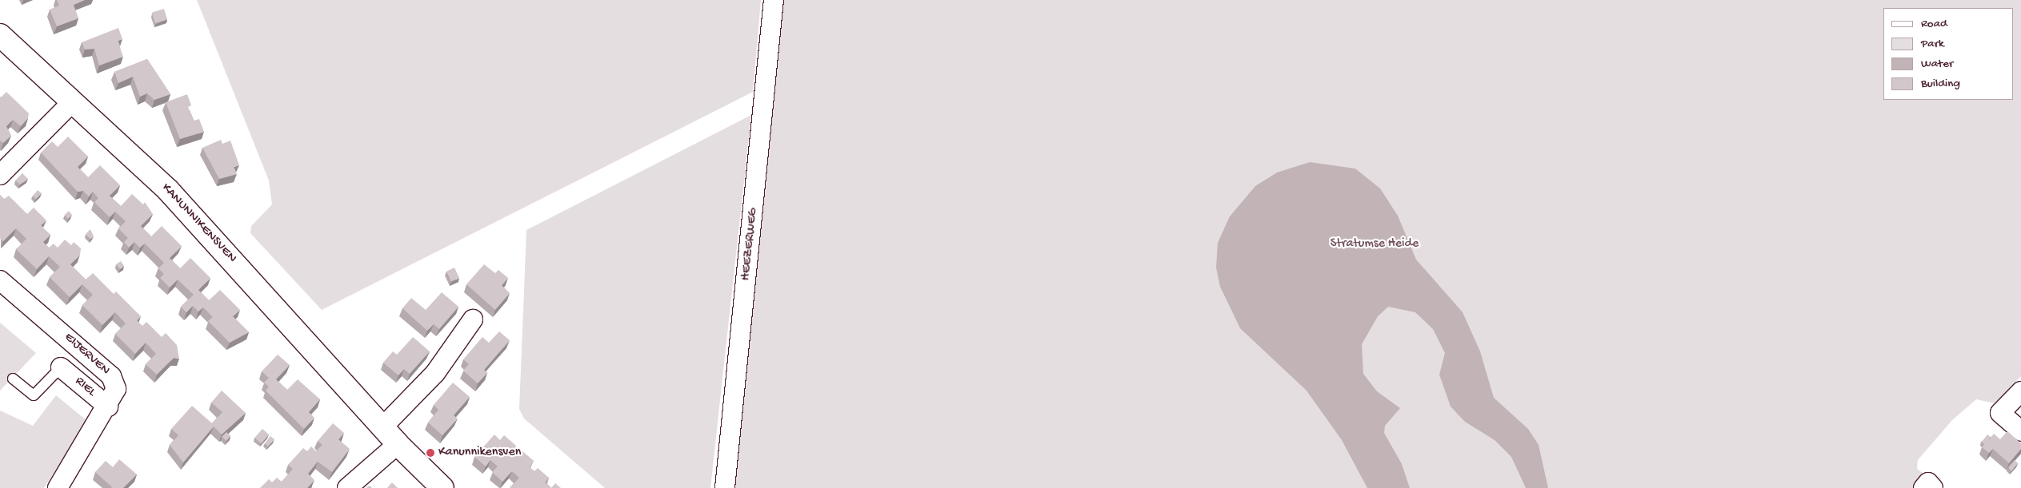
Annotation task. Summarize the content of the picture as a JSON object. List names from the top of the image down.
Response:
{
  "streets": {
    "street": [
      "KANUNNIKENSVEN",
      "HEEZERWEG",
      "EIJERVEN",
      "RIEL"
    ]
  },
  "crossings": [
    ["EIJERVEN", "RIEL"]
  ],
  "parks": ["Stratumse Heide"],
  "places": ["Kanunnikensven"],
  "legend": [
    "Road",
    "Park",
    "Water",
    "Building"
  ]
}
